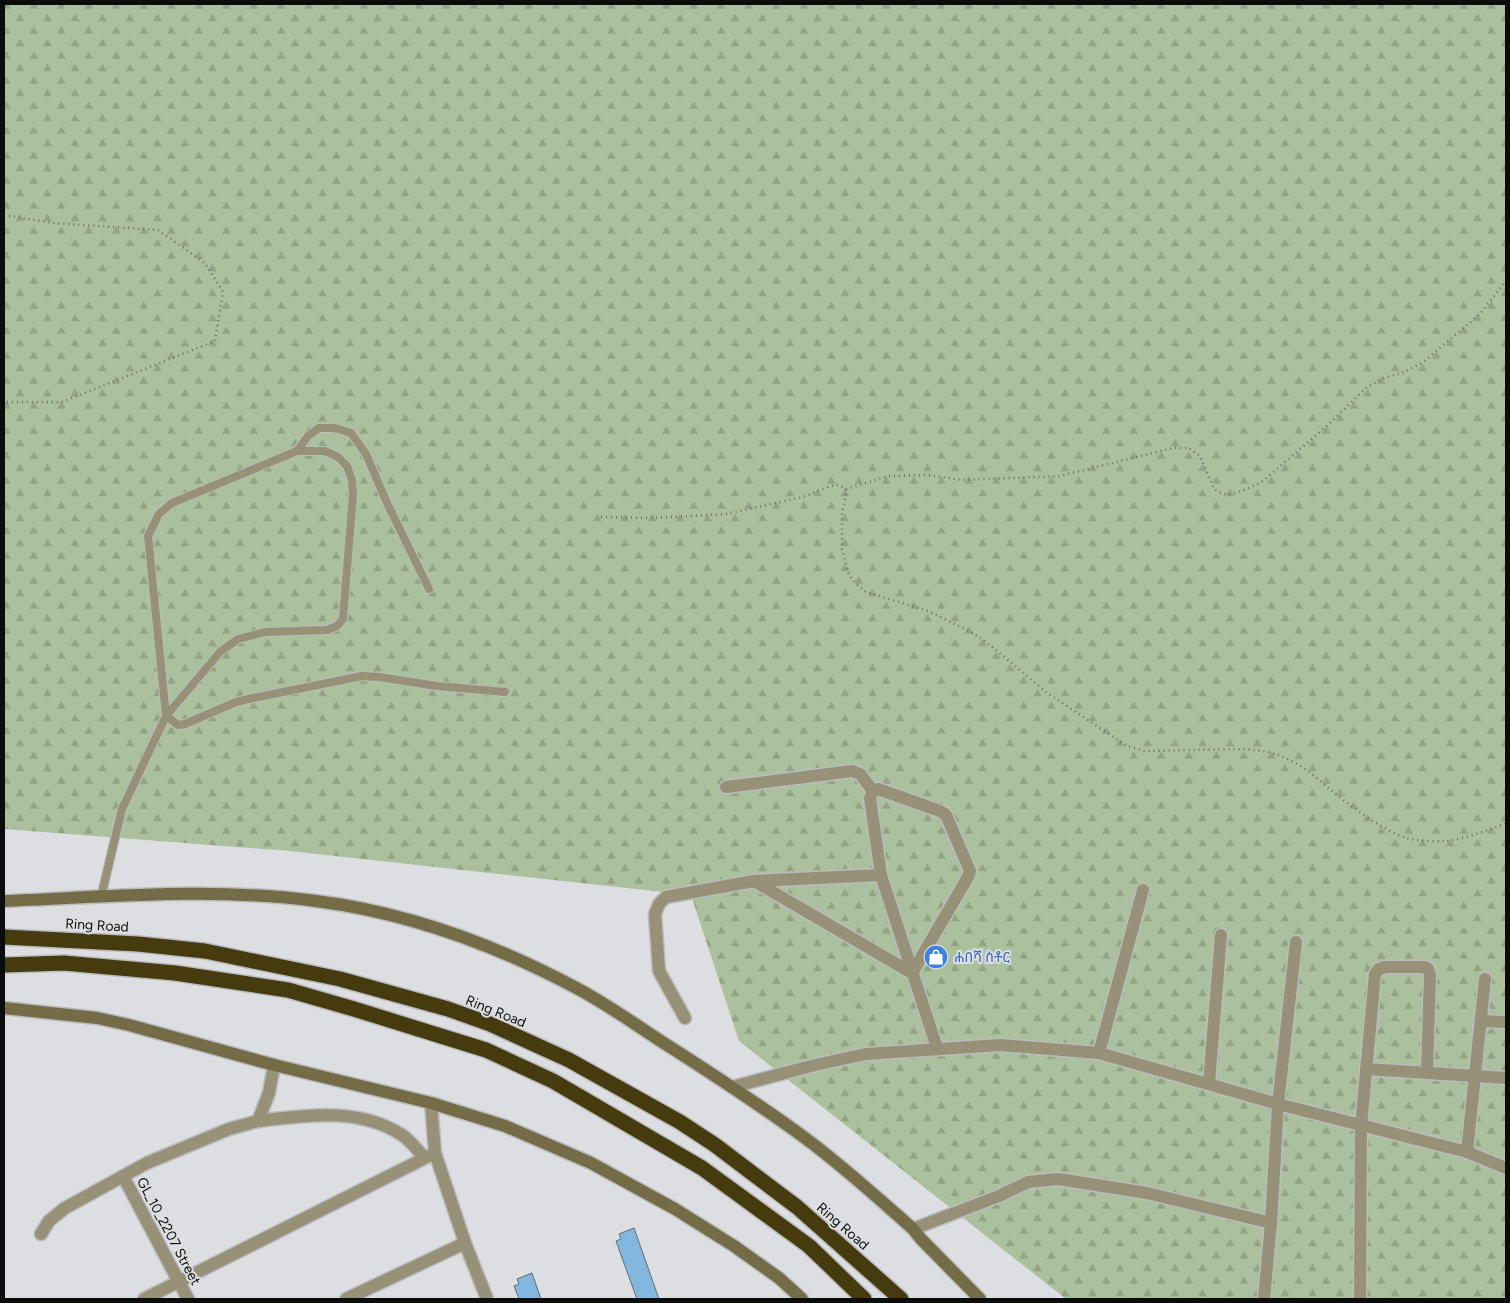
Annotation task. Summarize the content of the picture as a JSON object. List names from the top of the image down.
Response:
{
  "streets": {
    "highway": ["Ring Road"],
    "street": ["GL_10_2207 Street"]
  },
  "places": {
    "shop": ["ሐበሻ ስቶር"]
  }
}
